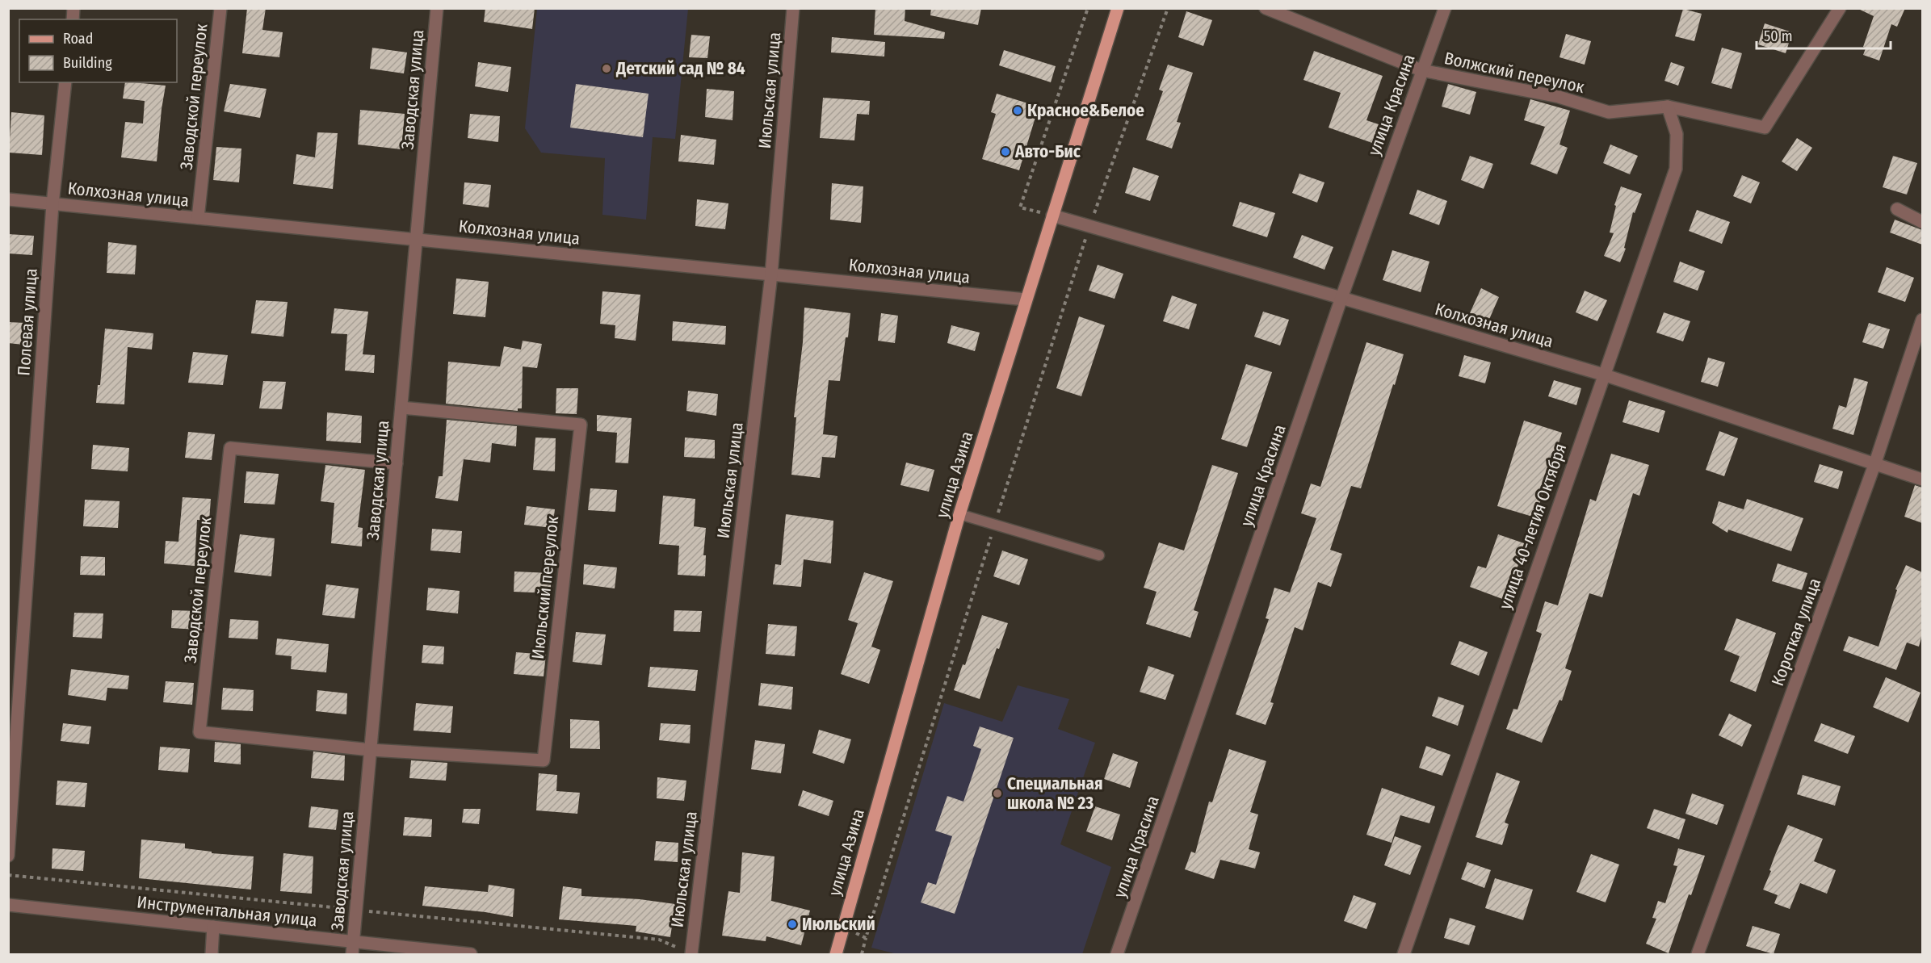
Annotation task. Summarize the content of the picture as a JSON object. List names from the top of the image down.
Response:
{
  "streets": {
    "main road": ["улица Азина"],
    "street": [
      "Волжский переулок",
      "Заводская улица",
      "Июльская улица",
      "Заводской переулок",
      "улица Красина",
      "Колхозная улица",
      "Полевая улица",
      "улица 40-летия Октября",
      "Июльский переулок",
      "Короткая улица",
      "Инструментальная улица"
    ]
  },
  "crossings": [
    ["Волжский переулок", "улица Красина"],
    ["Волжский переулок", "улица 40-летия Октября"],
    ["Заводская улица", "Заводской переулок"],
    ["Заводская улица", "Колхозная улица"],
    ["Заводская улица", "Июльский переулок"],
    ["Заводская улица", "Инструментальная улица"],
    ["Июльская улица", "Колхозная улица"],
    ["Заводской переулок", "Колхозная улица"],
    ["Заводской переулок", "Июльский переулок"],
    ["улица Красина", "Колхозная улица"],
    ["Колхозная улица", "Полевая улица"],
    ["Колхозная улица", "улица Азина"],
    ["Колхозная улица", "улица 40-летия Октября"],
    ["Колхозная улица", "Короткая улица"]
  ],
  "places": [
    "Детский сад № 84",
    "Красное&Белое",
    "Авто-Бис",
    "Специальная школа № 23",
    "Июльский"
  ],
  "legend": ["Road", "Building"],
  "scale_bar": "50 m"
}
